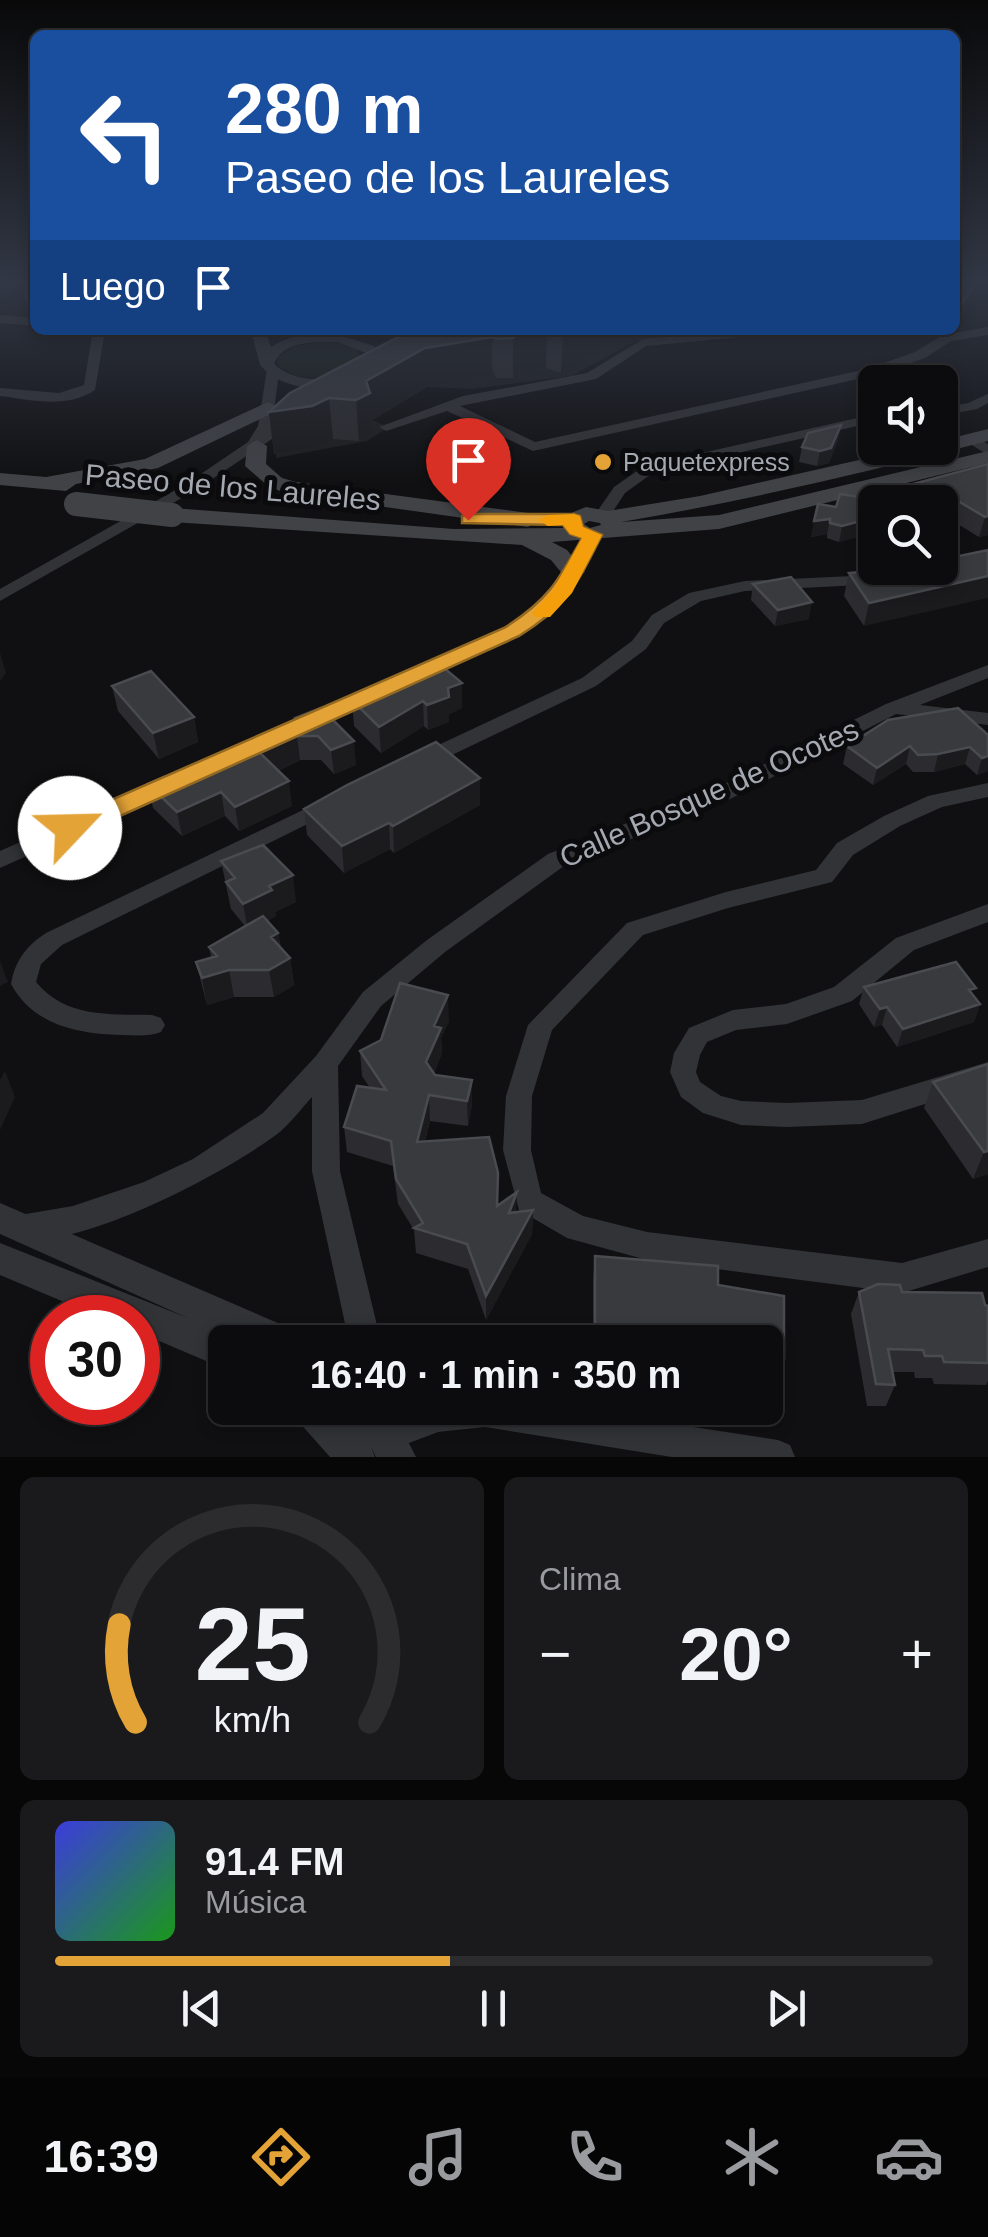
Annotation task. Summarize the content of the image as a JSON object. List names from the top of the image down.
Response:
{
  "streets": {
    "main road": ["Paseo de los Laureles"],
    "street": ["Calle Bosque de Ocotes"]
  },
  "places": ["Paquetexpress"],
  "page": {
    "turn": ["280 m", "Paseo de los Laureles"],
    "then": "Luego",
    "limit": "30",
    "trip": "16:40 · 1 min · 350 m",
    "tile": "Clima",
    "heat": ["−", "20°", "+"],
    "song": ["91.4 FM", "Música"],
    "tabs": "16:39",
    "gauge": ["25", "km/h"]
  }
}
